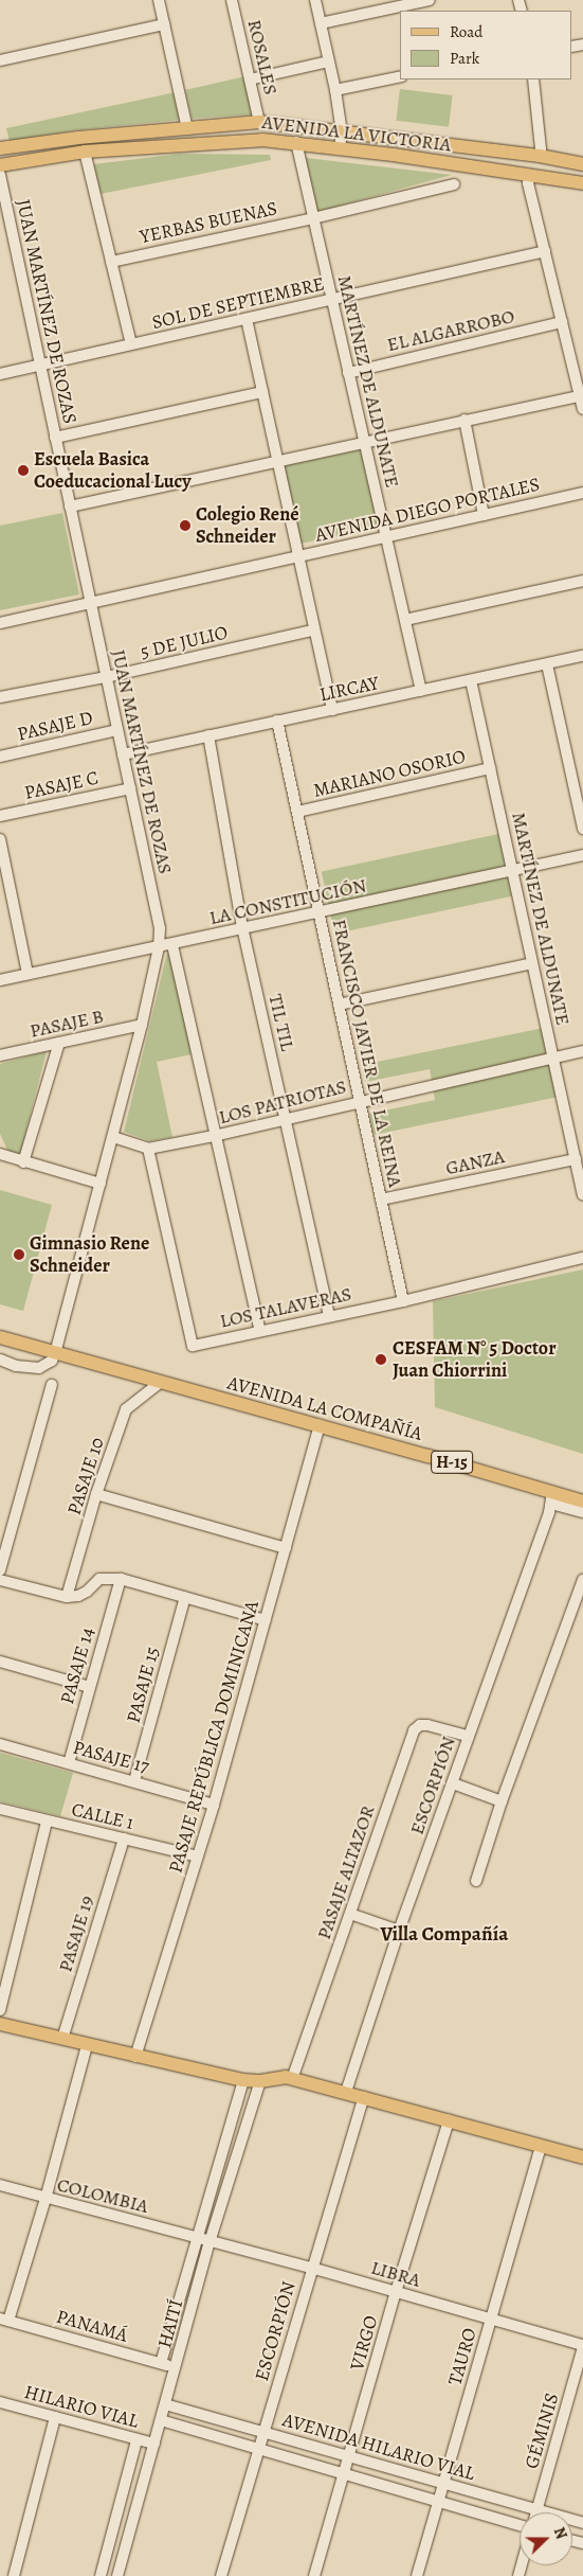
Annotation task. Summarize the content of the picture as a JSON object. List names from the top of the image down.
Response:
{
  "streets": {
    "main road": ["AVENIDA LA VICTORIA", "AVENIDA LA COMPAÑÍA", "H-15"],
    "street": [
      "ROSALES",
      "YERBAS BUENAS",
      "SOL DE SEPTIEMBRE",
      "JUAN MARTÍNEZ DE ROZAS",
      "EL ALGARROBO",
      "MARTÍNEZ DE ALDUNATE",
      "AVENIDA DIEGO PORTALES",
      "5 DE JULIO",
      "LIRCAY",
      "PASAJE D",
      "MARIANO OSORIO",
      "PASAJE C",
      "LA CONSTITUCIÓN",
      "TIL TIL",
      "PASAJE B",
      "FRANCISCO JAVIER DE LA REINA",
      "LOS PATRIOTAS",
      "GANZA",
      "LOS TALAVERAS",
      "PASAJE 10",
      "PASAJE 14",
      "PASAJE 15",
      "PASAJE REPÚBLICA DOMINICANA",
      "PASAJE 17",
      "ESCORPIÓN",
      "CALLE 1",
      "PASAJE ALTAZOR",
      "PASAJE 19",
      "COLOMBIA",
      "LIBRA",
      "HAITÍ",
      "PANAMÁ",
      "VIRGO",
      "TAURO",
      "HILARIO VIAL",
      "GÉMINIS",
      "AVENIDA HILARIO VIAL"
    ]
  },
  "crossings": [
    ["ROSALES", "AVENIDA LA VICTORIA"],
    ["AVENIDA LA VICTORIA", "MARTÍNEZ DE ALDUNATE"],
    ["YERBAS BUENAS", "MARTÍNEZ DE ALDUNATE"],
    ["SOL DE SEPTIEMBRE", "JUAN MARTÍNEZ DE ROZAS"],
    ["SOL DE SEPTIEMBRE", "MARTÍNEZ DE ALDUNATE"],
    ["JUAN MARTÍNEZ DE ROZAS", "AVENIDA DIEGO PORTALES"],
    ["JUAN MARTÍNEZ DE ROZAS", "5 DE JULIO"],
    ["JUAN MARTÍNEZ DE ROZAS", "LIRCAY"],
    ["JUAN MARTÍNEZ DE ROZAS", "PASAJE D"],
    ["JUAN MARTÍNEZ DE ROZAS", "PASAJE C"],
    ["JUAN MARTÍNEZ DE ROZAS", "LA CONSTITUCIÓN"],
    ["JUAN MARTÍNEZ DE ROZAS", "PASAJE B"],
    ["JUAN MARTÍNEZ DE ROZAS", "LOS PATRIOTAS"],
    ["JUAN MARTÍNEZ DE ROZAS", "AVENIDA LA COMPAÑÍA"],
    ["EL ALGARROBO", "MARTÍNEZ DE ALDUNATE"],
    ["MARTÍNEZ DE ALDUNATE", "AVENIDA DIEGO PORTALES"],
    ["MARTÍNEZ DE ALDUNATE", "LIRCAY"],
    ["MARTÍNEZ DE ALDUNATE", "MARIANO OSORIO"],
    ["MARTÍNEZ DE ALDUNATE", "LA CONSTITUCIÓN"],
    ["MARTÍNEZ DE ALDUNATE", "LOS PATRIOTAS"],
    ["MARTÍNEZ DE ALDUNATE", "GANZA"],
    ["LIRCAY", "TIL TIL"],
    ["LIRCAY", "FRANCISCO JAVIER DE LA REINA"],
    ["MARIANO OSORIO", "FRANCISCO JAVIER DE LA REINA"],
    ["LA CONSTITUCIÓN", "TIL TIL"],
    ["LA CONSTITUCIÓN", "FRANCISCO JAVIER DE LA REINA"],
    ["TIL TIL", "LOS PATRIOTAS"],
    ["TIL TIL", "LOS TALAVERAS"],
    ["FRANCISCO JAVIER DE LA REINA", "LOS PATRIOTAS"],
    ["FRANCISCO JAVIER DE LA REINA", "GANZA"],
    ["FRANCISCO JAVIER DE LA REINA", "LOS TALAVERAS"],
    ["LOS PATRIOTAS", "LOS TALAVERAS"],
    ["AVENIDA LA COMPAÑÍA", "PASAJE 10"],
    ["AVENIDA LA COMPAÑÍA", "PASAJE REPÚBLICA DOMINICANA"],
    ["AVENIDA LA COMPAÑÍA", "ESCORPIÓN"],
    ["PASAJE 14", "PASAJE 17"],
    ["PASAJE 15", "PASAJE 17"],
    ["PASAJE REPÚBLICA DOMINICANA", "PASAJE 17"],
    ["PASAJE REPÚBLICA DOMINICANA", "CALLE 1"],
    ["ESCORPIÓN", "PASAJE ALTAZOR"],
    ["ESCORPIÓN", "LIBRA"],
    ["ESCORPIÓN", "AVENIDA HILARIO VIAL"],
    ["CALLE 1", "PASAJE 19"],
    ["COLOMBIA", "LIBRA"],
    ["COLOMBIA", "HAITÍ"],
    ["LIBRA", "HAITÍ"],
    ["LIBRA", "VIRGO"],
    ["LIBRA", "TAURO"],
    ["LIBRA", "GÉMINIS"],
    ["HAITÍ", "PANAMÁ"],
    ["HAITÍ", "HILARIO VIAL"],
    ["HAITÍ", "AVENIDA HILARIO VIAL"],
    ["VIRGO", "AVENIDA HILARIO VIAL"],
    ["TAURO", "AVENIDA HILARIO VIAL"],
    ["GÉMINIS", "AVENIDA HILARIO VIAL"]
  ],
  "districts": ["Villa Compañía"],
  "places": [
    "Escuela Basica Coeducacional Lucy",
    "Colegio René Schneider",
    "Gimnasio Rene Schneider",
    "CESFAM N° 5 Doctor Juan Chiorrini"
  ],
  "legend": ["Road", "Park"],
  "north": "right"
}
